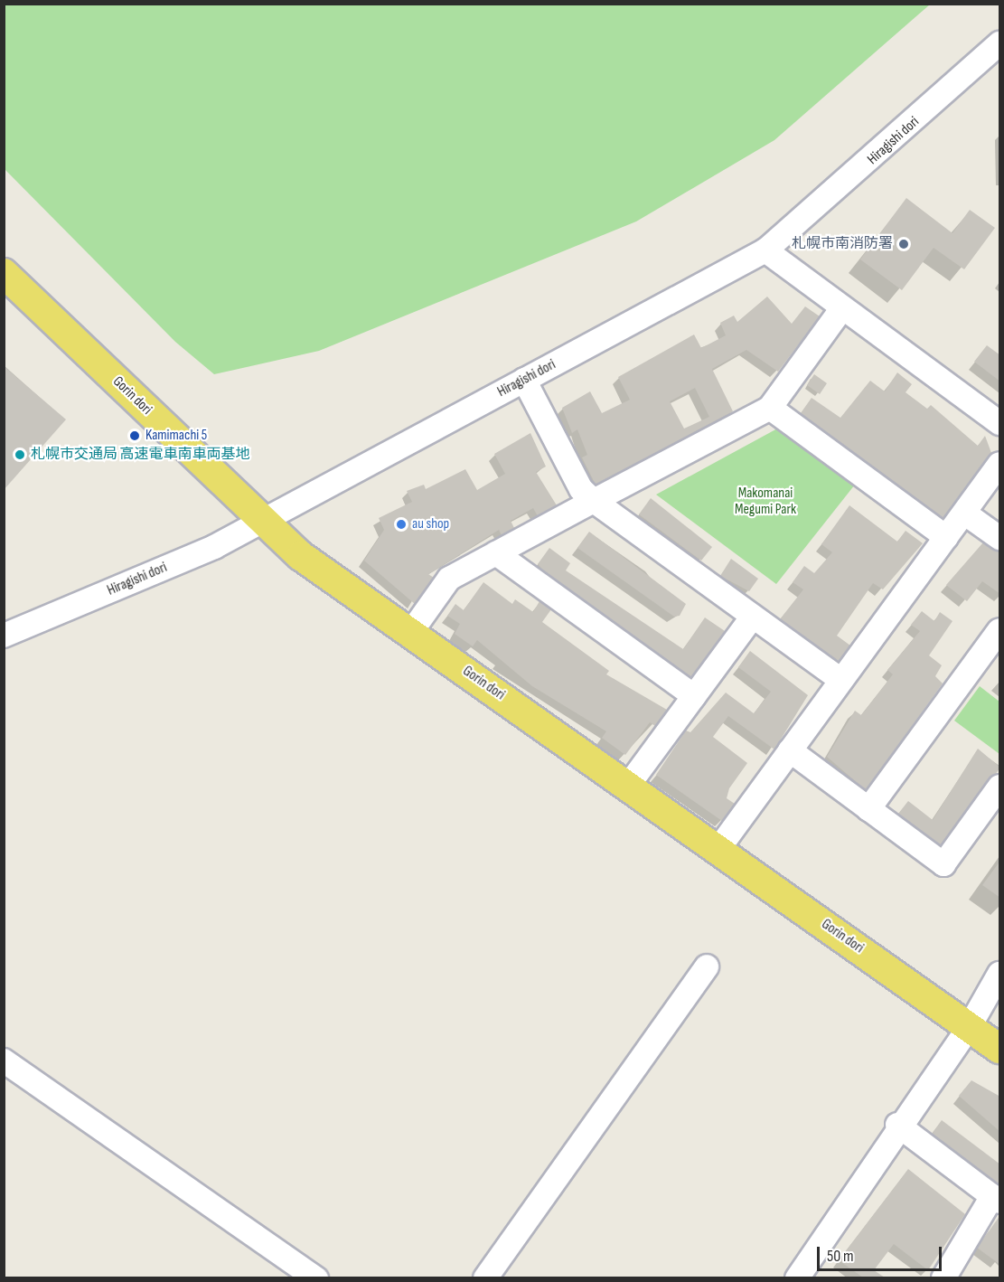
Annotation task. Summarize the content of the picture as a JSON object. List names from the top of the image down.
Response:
{
  "streets": {
    "main road": ["Gorin dori"],
    "street": ["Hiragishi dori"]
  },
  "crossings": [
    ["Hiragishi dori", "Gorin dori"]
  ],
  "parks": ["Makomanai Megumi Park"],
  "places": [
    "札幌市南消防署",
    "Kamimachi 5",
    "札幌市交通局 高速電車南車両基地",
    "au shop"
  ],
  "scale_bar": "50 m"
}
